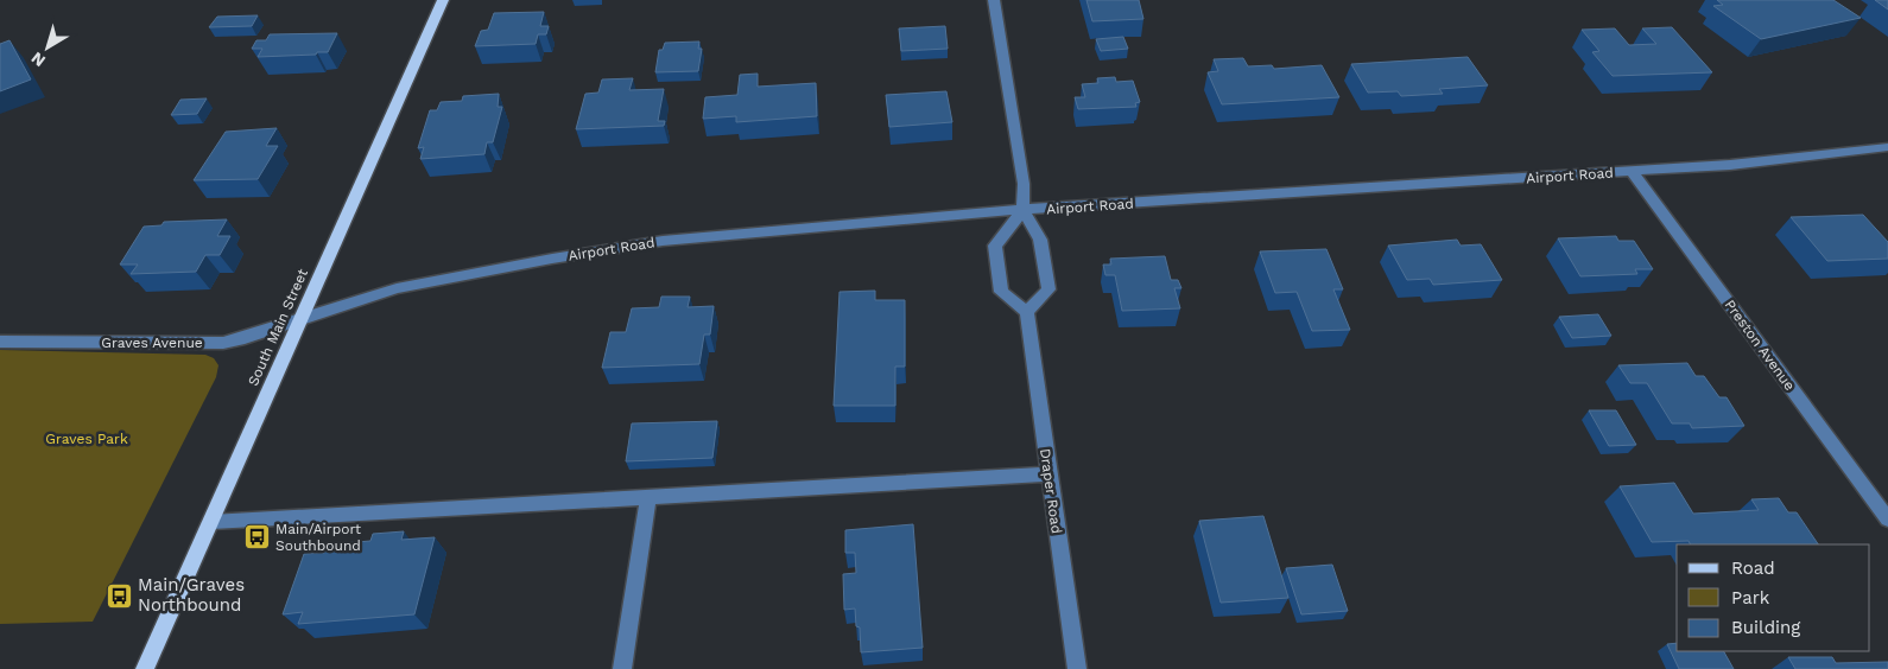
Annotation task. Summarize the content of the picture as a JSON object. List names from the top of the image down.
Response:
{
  "streets": {
    "main road": ["South Main Street"],
    "street": [
      "Airport Road",
      "Graves Avenue",
      "Preston Avenue",
      "Draper Road"
    ]
  },
  "crossings": [
    ["Airport Road", "South Main Street"],
    ["Airport Road", "Graves Avenue"],
    ["Airport Road", "Preston Avenue"],
    ["South Main Street", "Graves Avenue"]
  ],
  "parks": ["Graves Park"],
  "places": {
    "bus stop": ["Main/Airport Southbound", "Main/Graves Northbound"]
  },
  "legend": ["Road", "Park", "Building"],
  "north": "bottom left"
}
